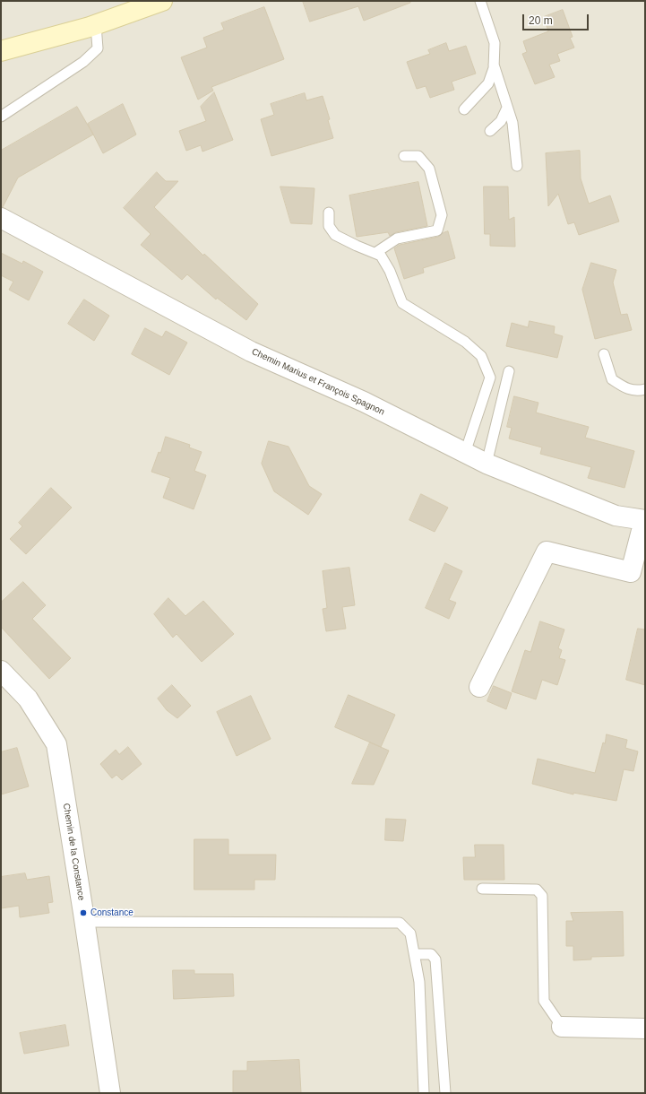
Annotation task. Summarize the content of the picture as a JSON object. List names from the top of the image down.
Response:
{
  "streets": {
    "street": ["Chemin Marius et François Spagnon", "Chemin de la Constance"]
  },
  "places": ["Constance"],
  "scale_bar": "20 m"
}
